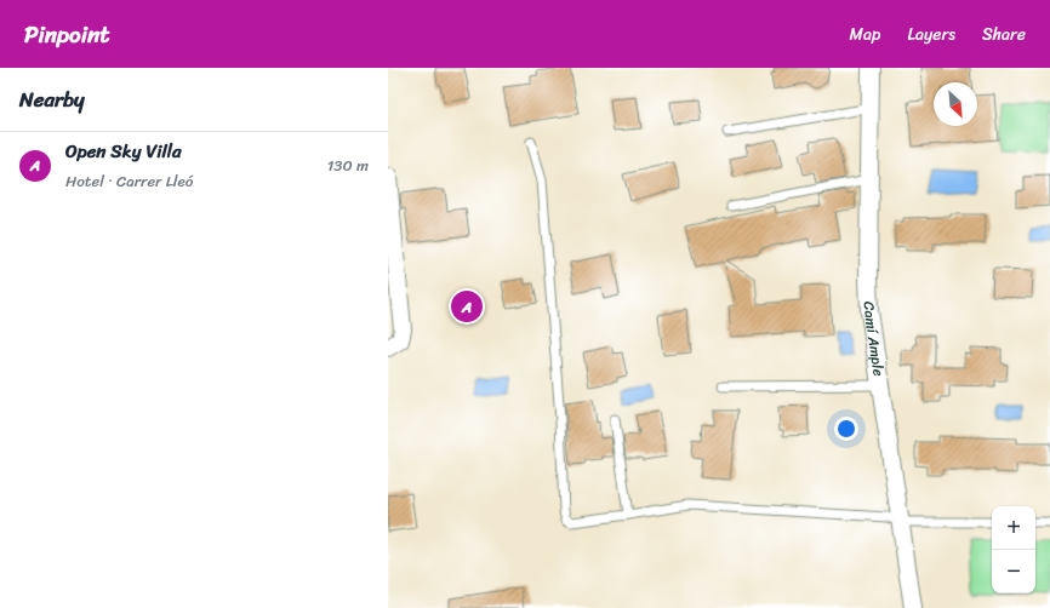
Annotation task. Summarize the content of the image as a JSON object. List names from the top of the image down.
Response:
{
  "streets": {
    "street": ["Camí Ample"]
  },
  "north": "bottom right",
  "page": {
    "header": "Pinpoint",
    "nav": ["Map", "Layers", "Share"],
    "heading": "Nearby",
    "list": [
      {
        "mark": "A",
        "name": "Open Sky Villa",
        "note": "Hotel · Carrer Lleó",
        "value": "130 m"
      }
    ],
    "pins": "A",
    "map_buttons": ["+", "−"]
  }
}
